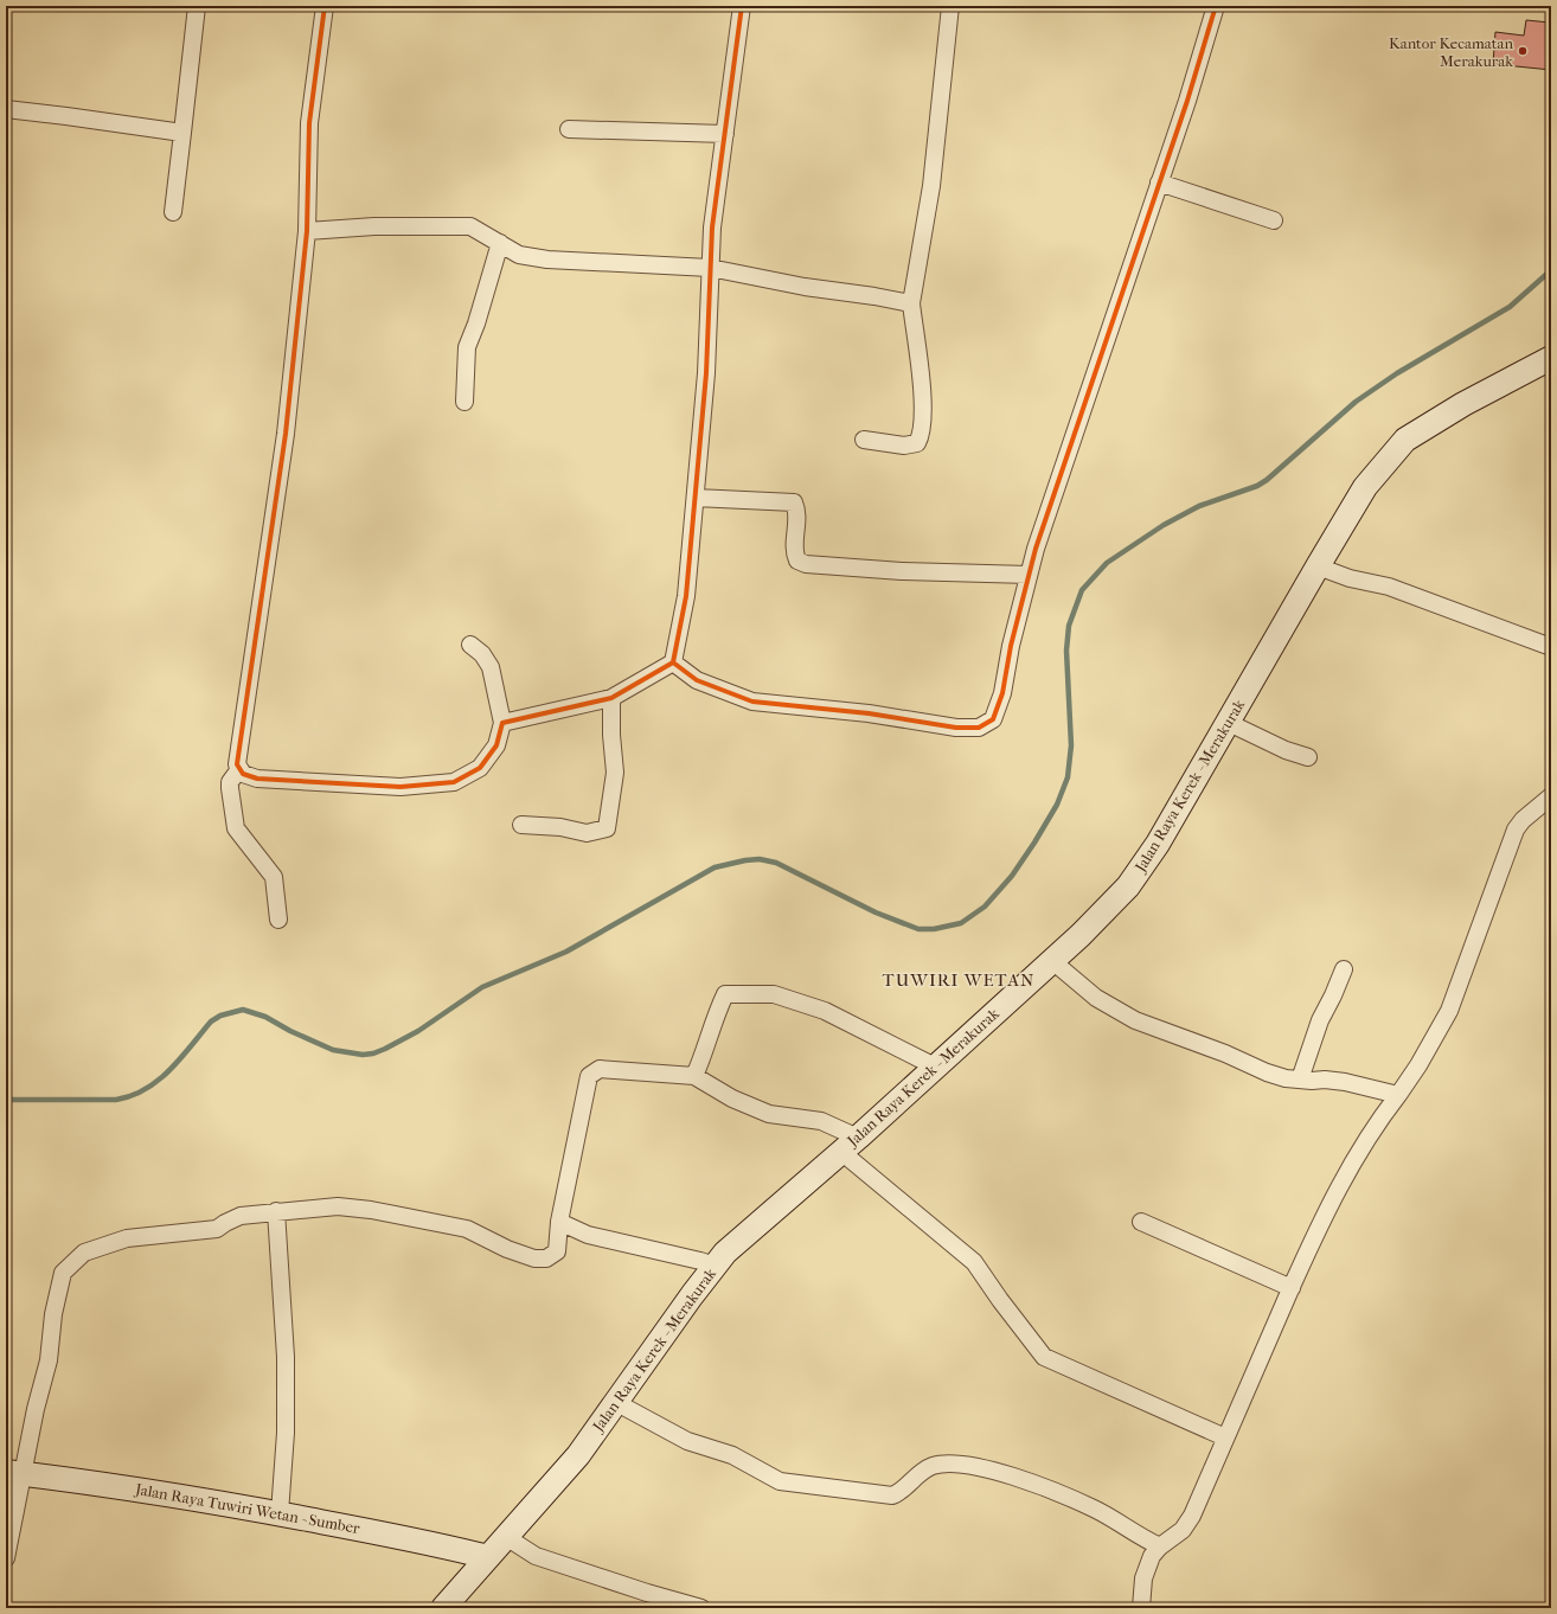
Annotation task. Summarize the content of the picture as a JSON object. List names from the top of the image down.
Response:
{
  "streets": {
    "main road": ["Jalan Raya Kerek - Merakurak", "Jalan Raya Tuwiri Wetan - Sumber"]
  },
  "crossings": [
    ["Jalan Raya Kerek - Merakurak", "Jalan Raya Tuwiri Wetan - Sumber"]
  ],
  "districts": ["TUWIRI WETAN"],
  "places": ["Kantor Kecamatan Merakurak"]
}
